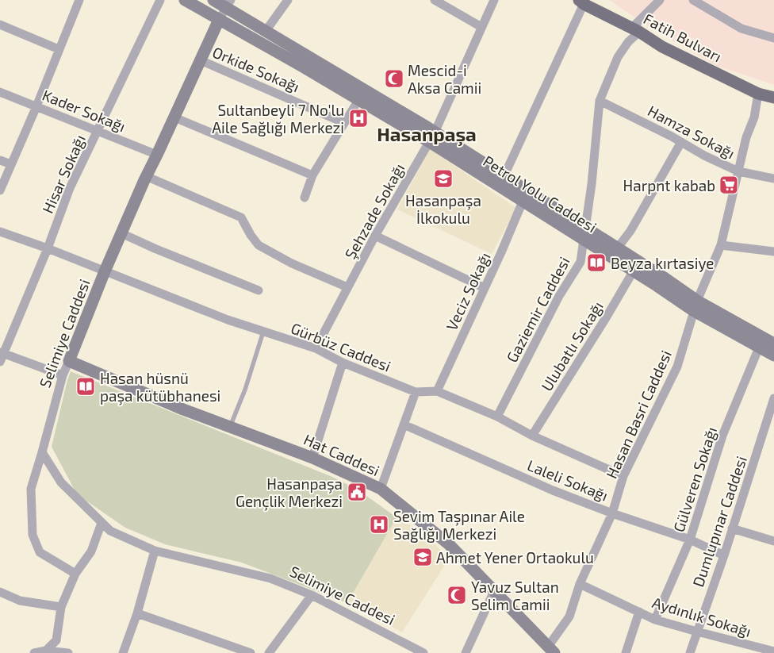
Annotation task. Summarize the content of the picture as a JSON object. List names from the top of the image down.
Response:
{
  "streets": {
    "main road": [
      "Fatih Bulvarı",
      "Petrol Yolu Caddesi",
      "Selimiye Caddesi",
      "Hat Caddesi"
    ],
    "street": [
      "Orkide Sokağı",
      "Kader Sokağı",
      "Hamza Sokağı",
      "Hisar Sokağı",
      "Şehzade Sokağı",
      "Veciz Sokağı",
      "Gaziemir Caddesi",
      "Ulubatlı Sokağı",
      "Gürbüz Caddesi",
      "Hasan Basri Caddesi",
      "Gülveren Sokağı",
      "Laleli Sokağı",
      "Dumlupınar Caddesi",
      "Aydınlık Sokağı"
    ]
  },
  "crossings": [
    ["Fatih Bulvarı", "Gaziemir Caddesi"],
    ["Fatih Bulvarı", "Hasan Basri Caddesi"],
    ["Orkide Sokağı", "Selimiye Caddesi"],
    ["Kader Sokağı", "Hisar Sokağı"],
    ["Kader Sokağı", "Selimiye Caddesi"],
    ["Hamza Sokağı", "Gaziemir Caddesi"],
    ["Hamza Sokağı", "Hasan Basri Caddesi"],
    ["Hisar Sokağı", "Gürbüz Caddesi"],
    ["Petrol Yolu Caddesi", "Şehzade Sokağı"],
    ["Petrol Yolu Caddesi", "Veciz Sokağı"],
    ["Petrol Yolu Caddesi", "Gaziemir Caddesi"],
    ["Petrol Yolu Caddesi", "Selimiye Caddesi"],
    ["Petrol Yolu Caddesi", "Ulubatlı Sokağı"],
    ["Petrol Yolu Caddesi", "Hasan Basri Caddesi"],
    ["Petrol Yolu Caddesi", "Gülveren Sokağı"],
    ["Şehzade Sokağı", "Gürbüz Caddesi"],
    ["Veciz Sokağı", "Gürbüz Caddesi"],
    ["Gaziemir Caddesi", "Gürbüz Caddesi"],
    ["Selimiye Caddesi", "Gürbüz Caddesi"],
    ["Selimiye Caddesi", "Hat Caddesi"],
    ["Ulubatlı Sokağı", "Gürbüz Caddesi"],
    ["Gürbüz Caddesi", "Hasan Basri Caddesi"],
    ["Hasan Basri Caddesi", "Hat Caddesi"],
    ["Hasan Basri Caddesi", "Laleli Sokağı"],
    ["Hasan Basri Caddesi", "Aydınlık Sokağı"],
    ["Gülveren Sokağı", "Laleli Sokağı"],
    ["Gülveren Sokağı", "Aydınlık Sokağı"],
    ["Laleli Sokağı", "Dumlupınar Caddesi"],
    ["Dumlupınar Caddesi", "Aydınlık Sokağı"]
  ],
  "districts": ["Hasanpaşa"],
  "places": {
    "mosque": ["Mescid-i Aksa Camii", "Yavuz Sultan Selim Camii"],
    "hospital": ["Sultanbeyli 7 No'lu Aile Sağlığı Merkezi", "Sevim Taşpınar Aile Sağlığı Merkezi"],
    "school or university": ["Hasanpaşa İlkokulu", "Ahmet Yener Ortaokulu"],
    "supermarket": ["Harpnt kabab"],
    "library": ["Beyza kırtasiye", "Hasan hüsnü paşa kütübhanesi"],
    "public building": ["Hasanpaşa Gençlik Merkezi"]
  }
}
